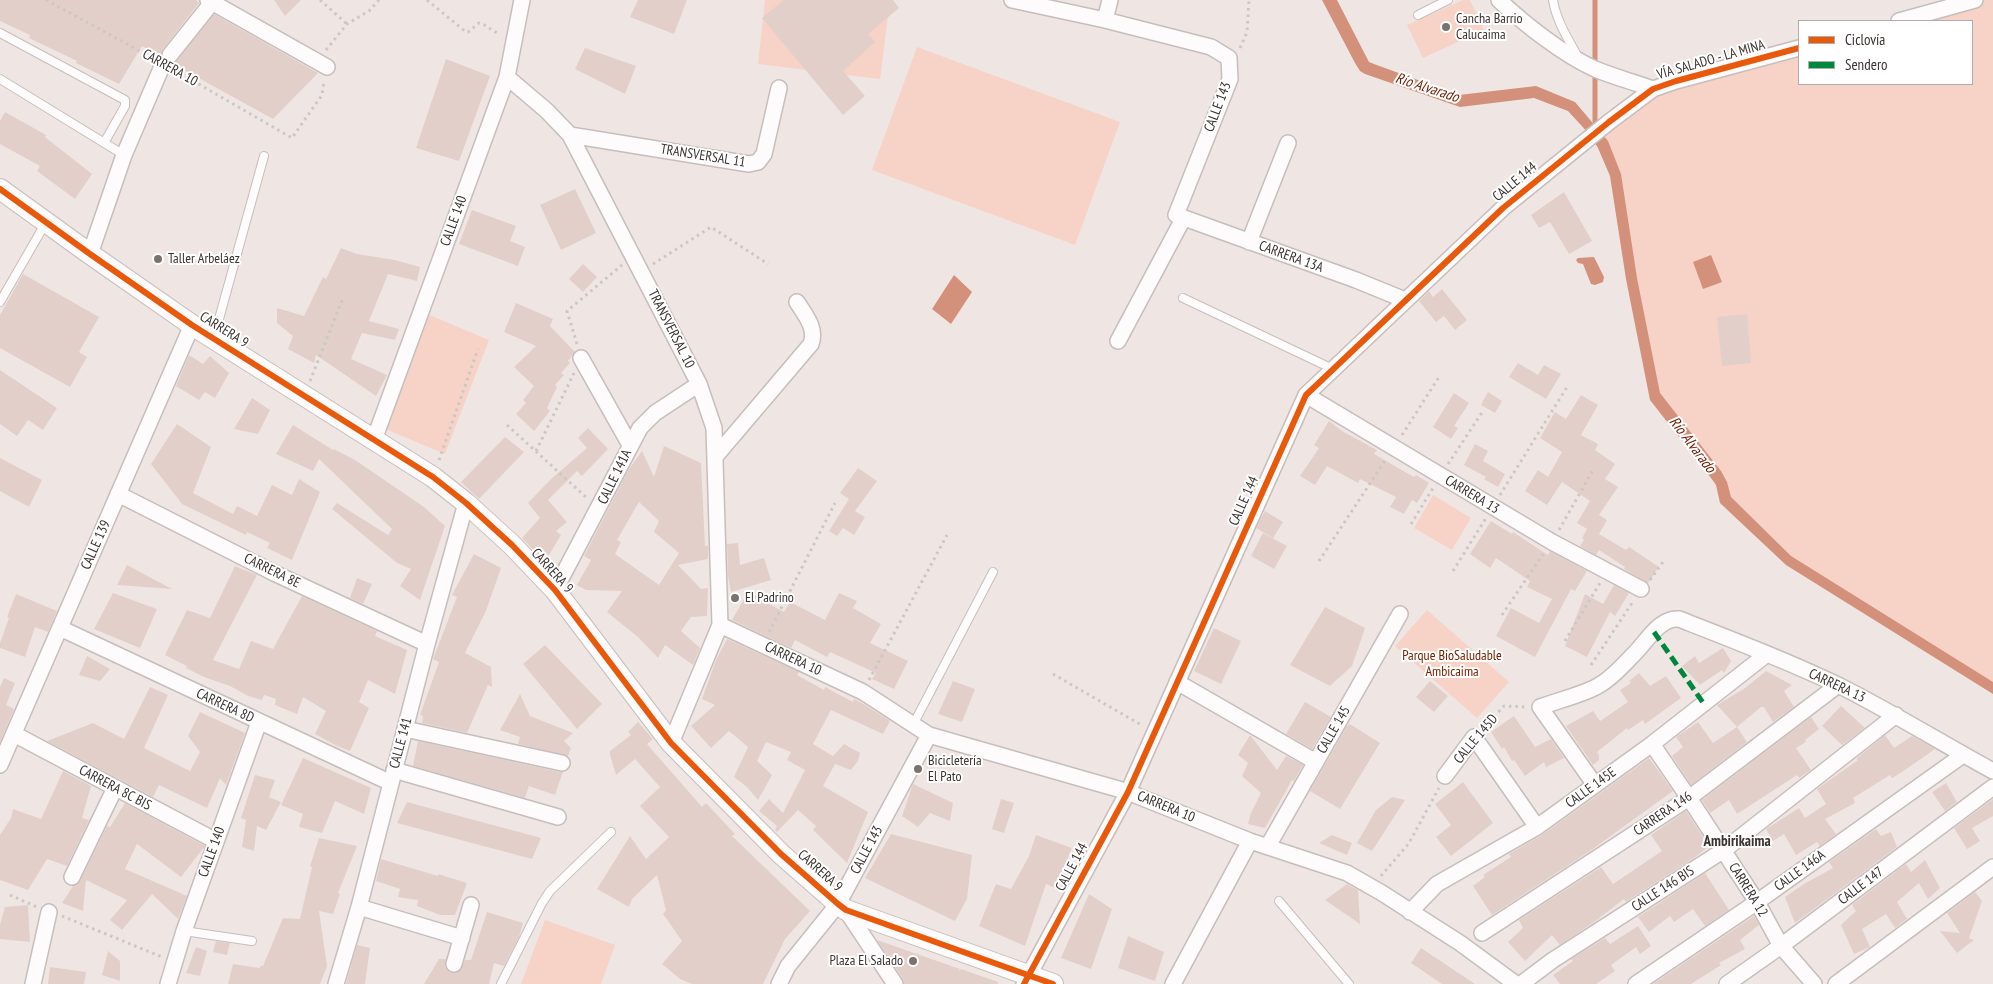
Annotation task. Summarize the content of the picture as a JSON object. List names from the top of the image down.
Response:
{
  "streets": {
    "street": [
      "VÍA SALADO - LA MINA",
      "CARRERA 10",
      "CALLE 143",
      "TRANSVERSAL 11",
      "CALLE 144",
      "CALLE 140",
      "CARRERA 13A",
      "TRANSVERSAL 10",
      "CARRERA 9",
      "CALLE 141A",
      "CARRERA 13",
      "CALLE 139",
      "CARRERA 8E",
      "CARRERA 8D",
      "CALLE 145",
      "CALLE 145D",
      "CALLE 141",
      "CARRERA 8C BIS",
      "CALLE 145E",
      "CARRERA 146",
      "CALLE 146A",
      "CALLE 147",
      "CALLE 146 BIS",
      "CARRERA 12"
    ]
  },
  "crossings": [
    ["VÍA SALADO - LA MINA", "CALLE 144"],
    ["CARRERA 10", "CALLE 143"],
    ["CARRERA 10", "CALLE 144"],
    ["CARRERA 10", "TRANSVERSAL 10"],
    ["CARRERA 10", "CALLE 145"],
    ["CARRERA 10", "CALLE 145D"],
    ["CARRERA 10", "CALLE 145E"],
    ["CALLE 143", "CARRERA 13A"],
    ["CALLE 143", "CARRERA 9"],
    ["TRANSVERSAL 11", "TRANSVERSAL 10"],
    ["CALLE 144", "CARRERA 13A"],
    ["CALLE 144", "CARRERA 9"],
    ["CALLE 144", "CARRERA 13"],
    ["CALLE 140", "TRANSVERSAL 10"],
    ["CALLE 140", "CARRERA 9"],
    ["CALLE 140", "CARRERA 8D"],
    ["CALLE 140", "CARRERA 8C BIS"],
    ["TRANSVERSAL 10", "CALLE 141A"],
    ["CARRERA 9", "CALLE 141A"],
    ["CARRERA 9", "CALLE 139"],
    ["CARRERA 9", "CALLE 141"],
    ["CARRERA 13", "CALLE 145D"],
    ["CARRERA 13", "CALLE 145E"],
    ["CARRERA 13", "CARRERA 146"],
    ["CARRERA 13", "CALLE 146A"],
    ["CARRERA 13", "CALLE 146 BIS"],
    ["CALLE 139", "CARRERA 8E"],
    ["CALLE 139", "CARRERA 8D"],
    ["CALLE 139", "CARRERA 8C BIS"],
    ["CARRERA 8E", "CALLE 141"],
    ["CARRERA 8D", "CALLE 141"],
    ["CALLE 145E", "CARRERA 12"],
    ["CARRERA 146", "CARRERA 12"],
    ["CALLE 146A", "CARRERA 12"],
    ["CALLE 147", "CARRERA 12"],
    ["CALLE 146 BIS", "CARRERA 12"]
  ],
  "districts": ["Ambirikaima"],
  "water": ["Río Alvarado"],
  "parks": ["Parque BioSaludable Ambicaima"],
  "places": [
    "Cancha Barrio Calucaima",
    "Taller Arbeláez",
    "El Padrino",
    "Bicicletería El Pato",
    "Plaza El Salado"
  ],
  "legend": ["Ciclovía", "Sendero"]
}
